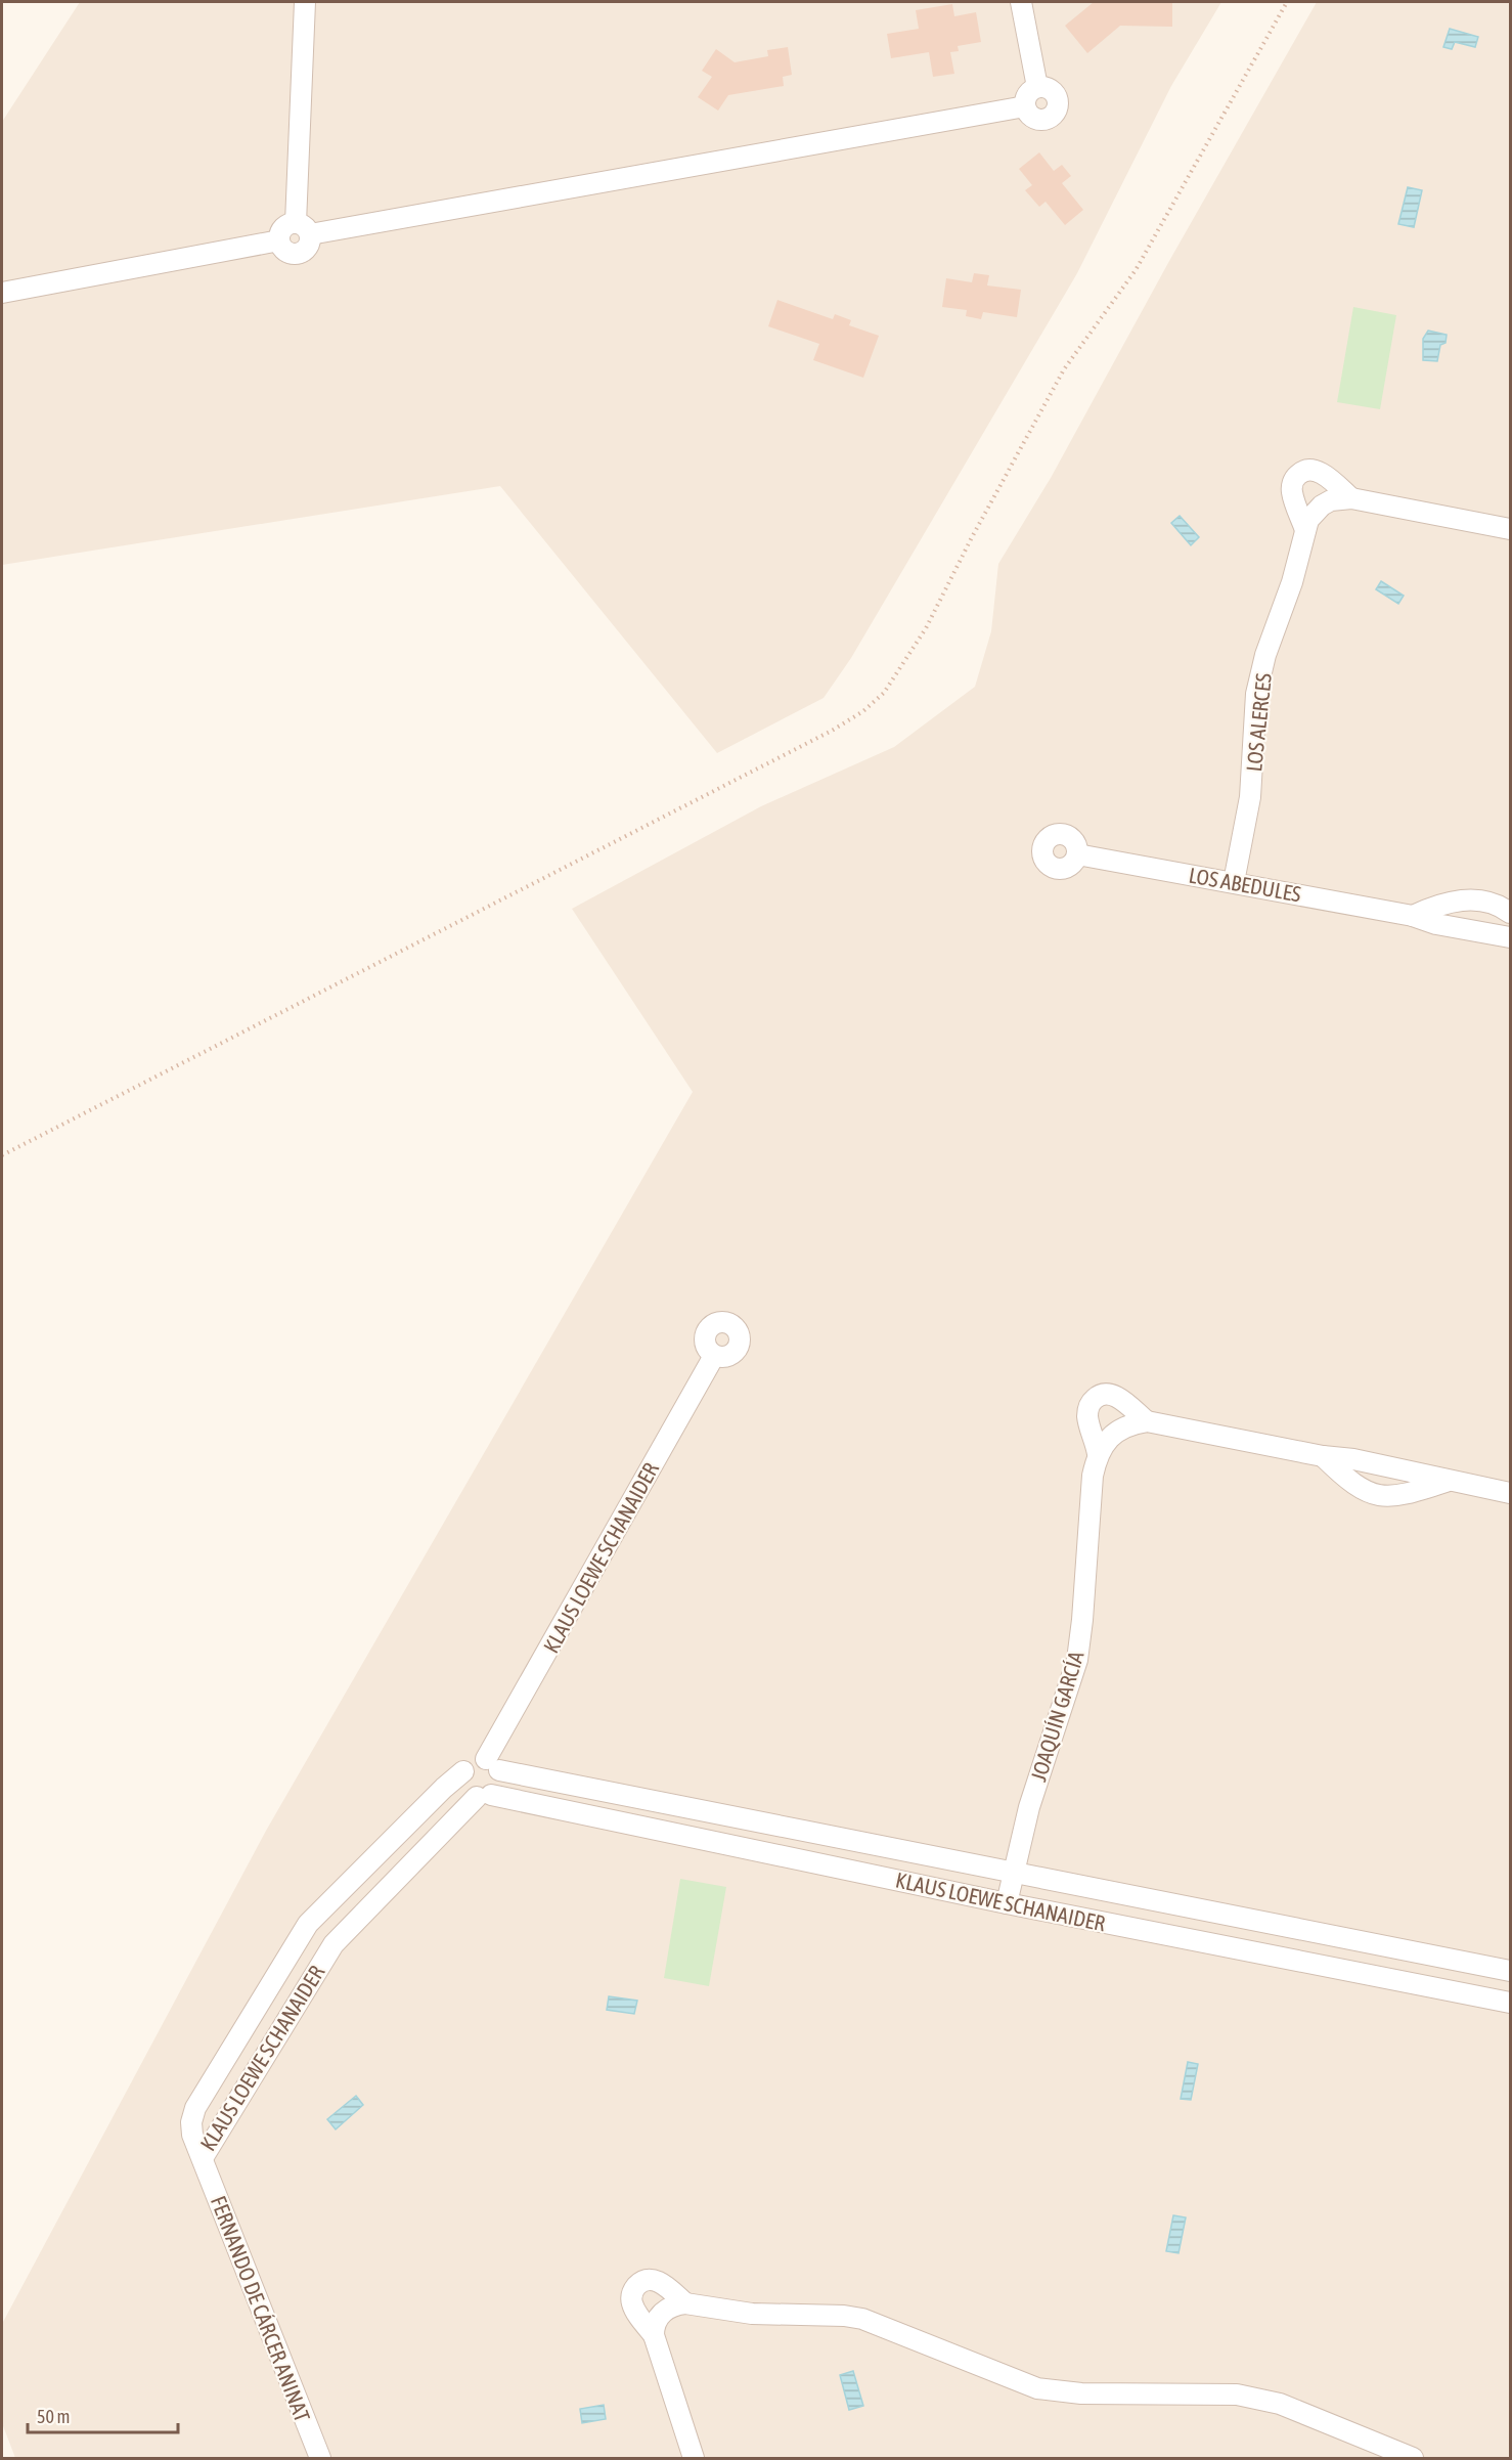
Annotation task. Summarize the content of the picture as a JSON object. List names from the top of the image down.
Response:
{
  "streets": {
    "street": [
      "LOS ALERCES",
      "LOS ABEDULES",
      "KLAUS LOEWE SCHANAIDER",
      "JOAQUÍN GARCÍA",
      "FERNANDO DE CÁRCER ANINAT"
    ]
  },
  "crossings": [
    ["LOS ALERCES", "LOS ABEDULES"],
    ["KLAUS LOEWE SCHANAIDER", "JOAQUÍN GARCÍA"],
    ["KLAUS LOEWE SCHANAIDER", "FERNANDO DE CÁRCER ANINAT"]
  ],
  "scale_bar": "50 m"
}
